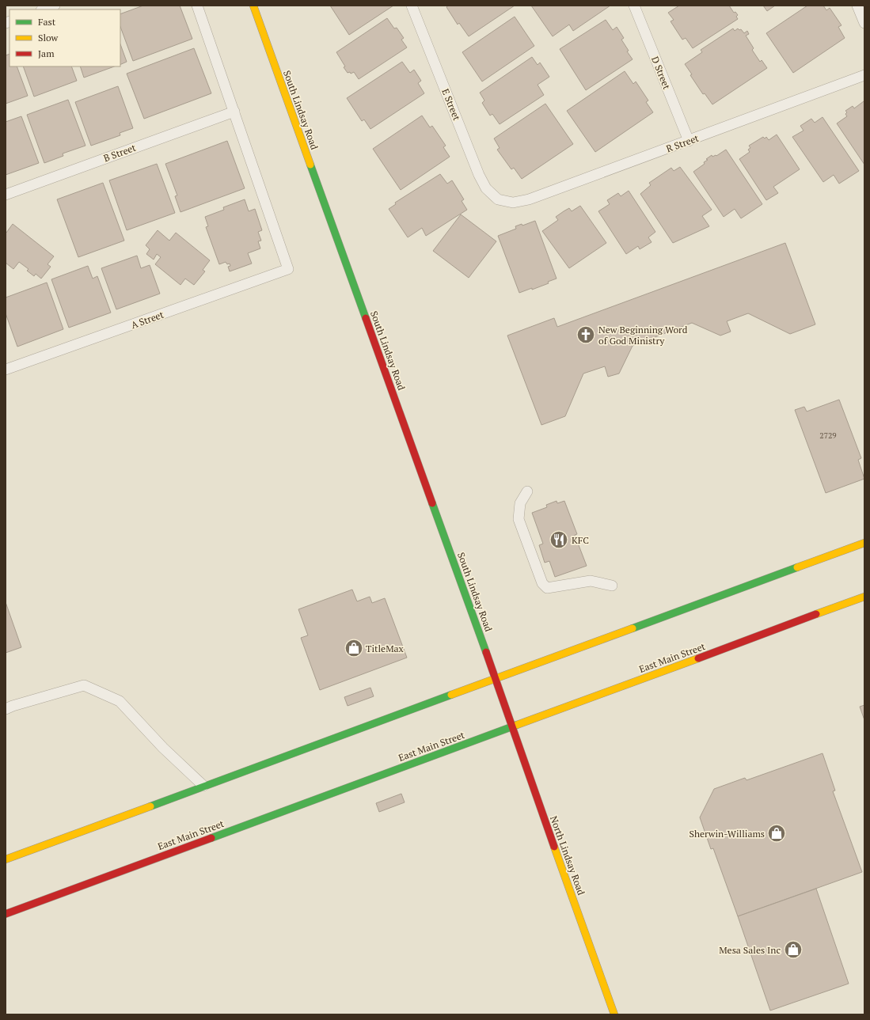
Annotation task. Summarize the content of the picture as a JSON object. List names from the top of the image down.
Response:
{
  "streets": {
    "main road": ["South Lindsay Road", "East Main Street", "North Lindsay Road"],
    "lane": [
      "D Street",
      "E Street",
      "R Street",
      "B Street",
      "A Street"
    ]
  },
  "crossings": [
    ["D Street", "R Street"],
    ["E Street", "R Street"],
    ["South Lindsay Road", "North Lindsay Road"],
    ["B Street", "A Street"],
    ["East Main Street", "North Lindsay Road"]
  ],
  "places": {
    "church": ["New Beginning Word of God Ministry"],
    "restaurant": ["KFC"],
    "shop": ["TitleMax", "Sherwin-Williams", "Mesa Sales Inc"]
  },
  "house_numbers": ["2729"],
  "legend": ["Fast", "Slow", "Jam"]
}
